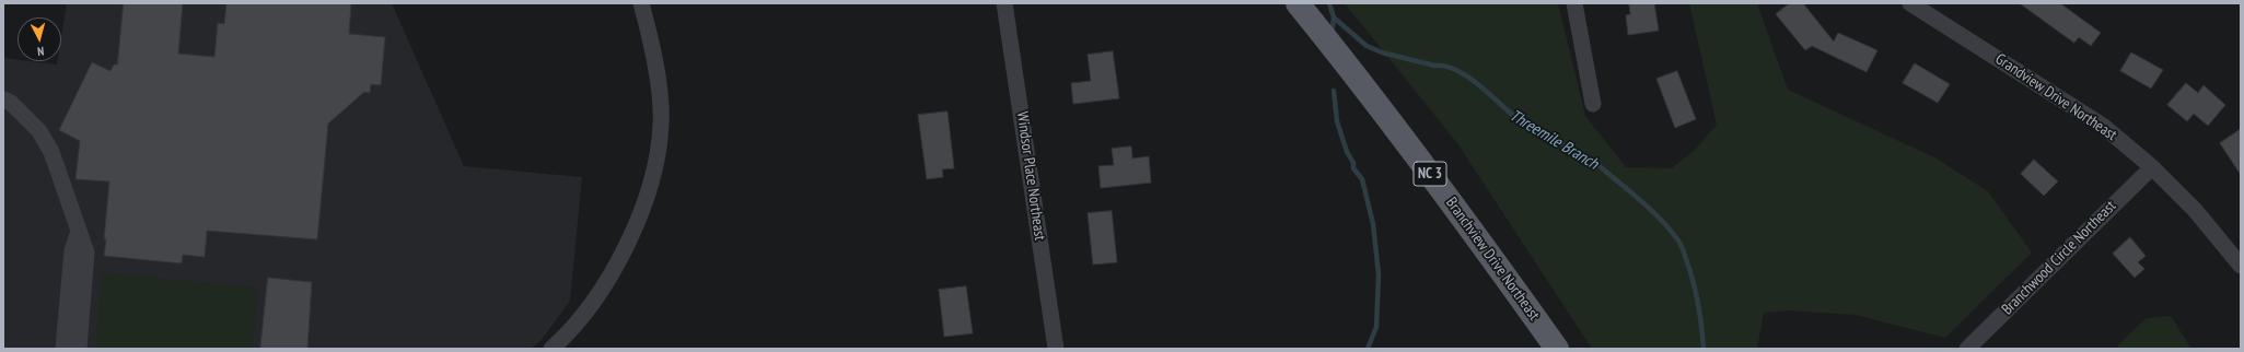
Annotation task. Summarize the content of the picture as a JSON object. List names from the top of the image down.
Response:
{
  "streets": {
    "main road": ["NC 3", "Branchview Drive Northeast"],
    "street": ["Grandview Drive Northeast", "Windsor Place Northeast", "Branchwood Circle Northeast"]
  },
  "crossings": [
    ["Grandview Drive Northeast", "Branchwood Circle Northeast"]
  ],
  "water": ["Threemile Branch"],
  "north": "bottom"
}
